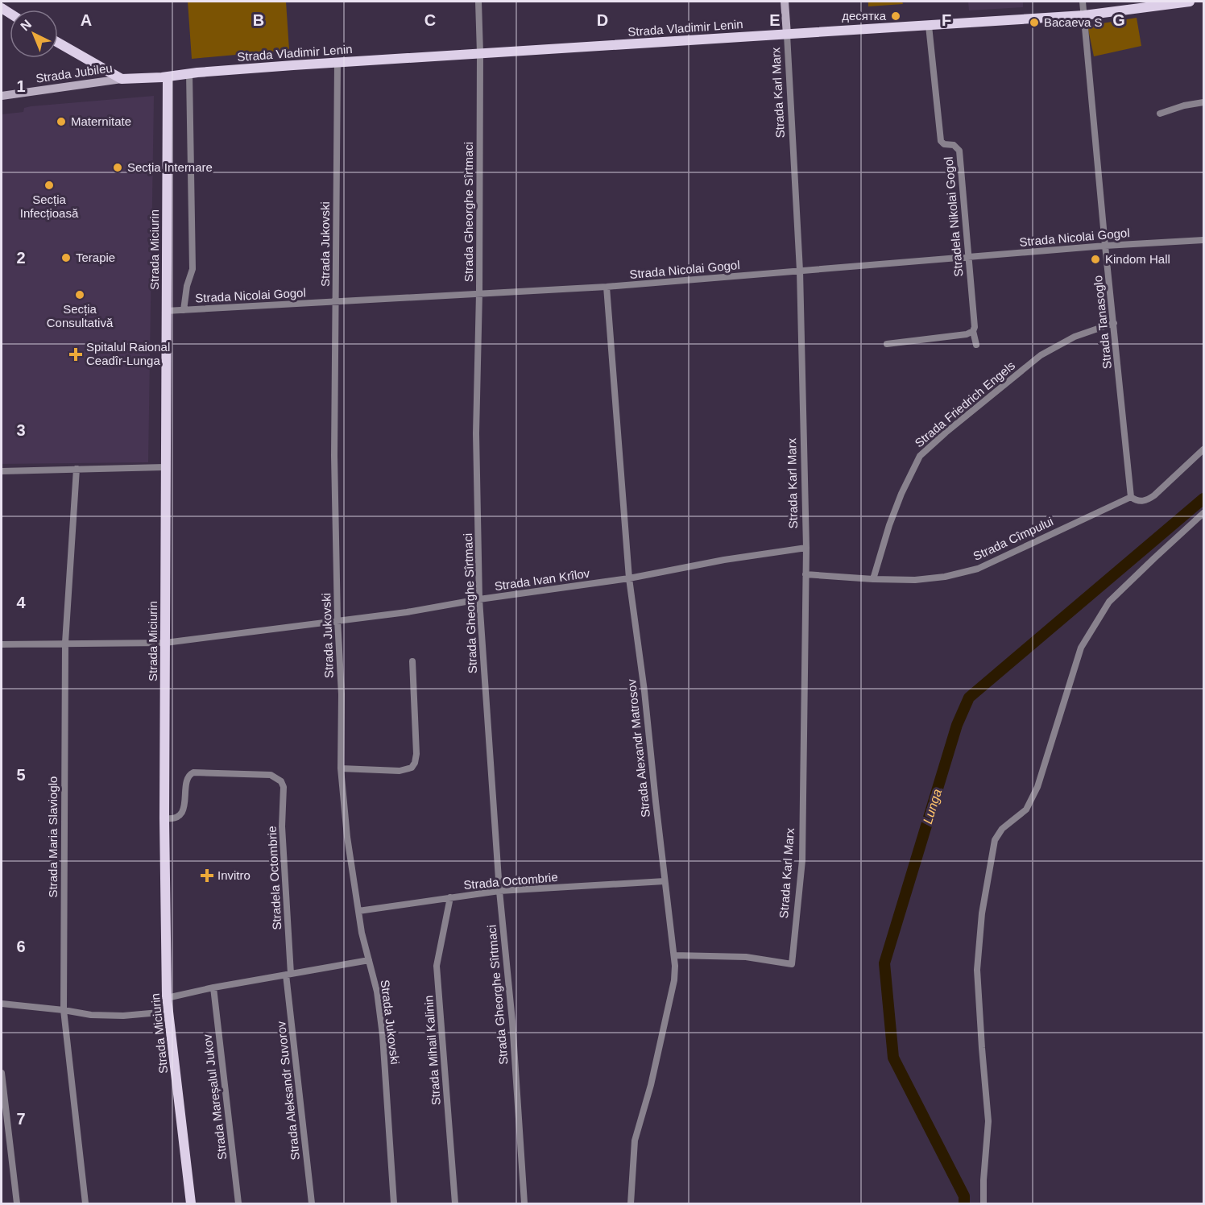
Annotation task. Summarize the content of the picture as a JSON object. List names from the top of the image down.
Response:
{
  "streets": {
    "main road": [
      "Strada Vladimir Lenin",
      "Strada Jubileu",
      "Strada Karl Marx",
      "Strada Miciurin"
    ],
    "street": [
      "Strada Gheorghe Sîrtmaci",
      "Stradela Nikolai Gogol",
      "Strada Nicolai Gogol",
      "Strada Jukovski",
      "Strada Tanasoglo",
      "Strada Friedrich Engels",
      "Strada Cîmpului",
      "Strada Ivan Krîlov",
      "Strada Alexandr Matrosov",
      "Strada Maria Slavioglo",
      "Stradela Octombrie",
      "Strada Octombrie",
      "Strada Mihail Kalinin",
      "Strada Aleksandr Suvorov",
      "Strada Mareșalul Jukov"
    ]
  },
  "crossings": [
    ["Strada Vladimir Lenin", "Strada Jubileu"],
    ["Strada Vladimir Lenin", "Strada Karl Marx"],
    ["Strada Vladimir Lenin", "Strada Gheorghe Sîrtmaci"],
    ["Strada Vladimir Lenin", "Stradela Nikolai Gogol"],
    ["Strada Vladimir Lenin", "Strada Jukovski"],
    ["Strada Vladimir Lenin", "Strada Miciurin"],
    ["Strada Vladimir Lenin", "Strada Tanasoglo"],
    ["Strada Karl Marx", "Strada Nicolai Gogol"],
    ["Strada Karl Marx", "Strada Cîmpului"],
    ["Strada Karl Marx", "Strada Ivan Krîlov"],
    ["Strada Karl Marx", "Strada Alexandr Matrosov"],
    ["Strada Gheorghe Sîrtmaci", "Strada Nicolai Gogol"],
    ["Strada Gheorghe Sîrtmaci", "Strada Ivan Krîlov"],
    ["Strada Gheorghe Sîrtmaci", "Strada Octombrie"],
    ["Stradela Nikolai Gogol", "Strada Nicolai Gogol"],
    ["Strada Nicolai Gogol", "Strada Jukovski"],
    ["Strada Nicolai Gogol", "Strada Miciurin"],
    ["Strada Nicolai Gogol", "Strada Tanasoglo"],
    ["Strada Nicolai Gogol", "Strada Alexandr Matrosov"],
    ["Strada Jukovski", "Strada Ivan Krîlov"],
    ["Strada Jukovski", "Strada Octombrie"],
    ["Strada Miciurin", "Strada Ivan Krîlov"],
    ["Strada Miciurin", "Stradela Octombrie"],
    ["Strada Tanasoglo", "Strada Friedrich Engels"],
    ["Strada Tanasoglo", "Strada Cîmpului"],
    ["Strada Friedrich Engels", "Strada Cîmpului"],
    ["Strada Ivan Krîlov", "Strada Alexandr Matrosov"],
    ["Strada Ivan Krîlov", "Strada Maria Slavioglo"],
    ["Strada Alexandr Matrosov", "Strada Octombrie"],
    ["Stradela Octombrie", "Strada Aleksandr Suvorov"],
    ["Strada Octombrie", "Strada Mihail Kalinin"]
  ],
  "water": ["Lunga"],
  "places": {
    "other": [
      "десятка",
      "Bacaeva S",
      "Maternitate",
      "Secția Internare",
      "Secția Infecțioasă",
      "Terapie",
      "Kindom Hall",
      "Secția Consultativă"
    ],
    "health": ["Spitalul Raional Ceadîr-Lunga", "Invitro"]
  },
  "north": "top left",
  "grid": {
    "columns": [
      "A",
      "B",
      "C",
      "D",
      "E",
      "F",
      "G"
    ],
    "rows": [
      "1",
      "2",
      "3",
      "4",
      "5",
      "6",
      "7"
    ]
  }
}
